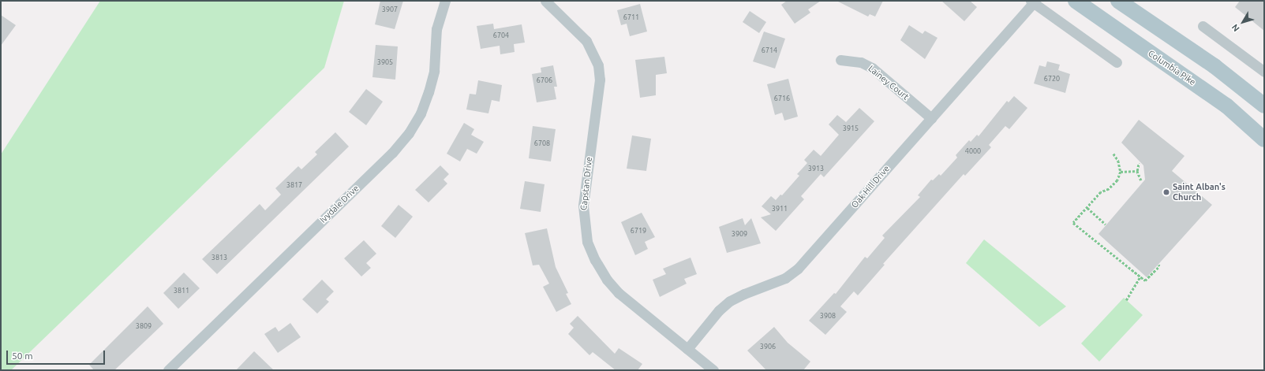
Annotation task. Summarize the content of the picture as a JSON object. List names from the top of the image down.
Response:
{
  "streets": {
    "main road": ["Columbia Pike"],
    "street": [
      "Lainey Court",
      "Capstan Drive",
      "Oak Hill Drive",
      "Ivydale Drive"
    ]
  },
  "crossings": [
    ["Lainey Court", "Oak Hill Drive"],
    ["Capstan Drive", "Oak Hill Drive"]
  ],
  "places": ["Saint Alban's Church"],
  "house_numbers": [
    "3907",
    "6711",
    "6704",
    "6714",
    "3905",
    "6720",
    "6706",
    "6716",
    "3915",
    "6708",
    "4000",
    "3913",
    "3817",
    "3911",
    "6719",
    "3909",
    "3813",
    "3811",
    "3908",
    "3809",
    "3906"
  ],
  "scale_bar": "50 m",
  "north": "bottom left"
}
